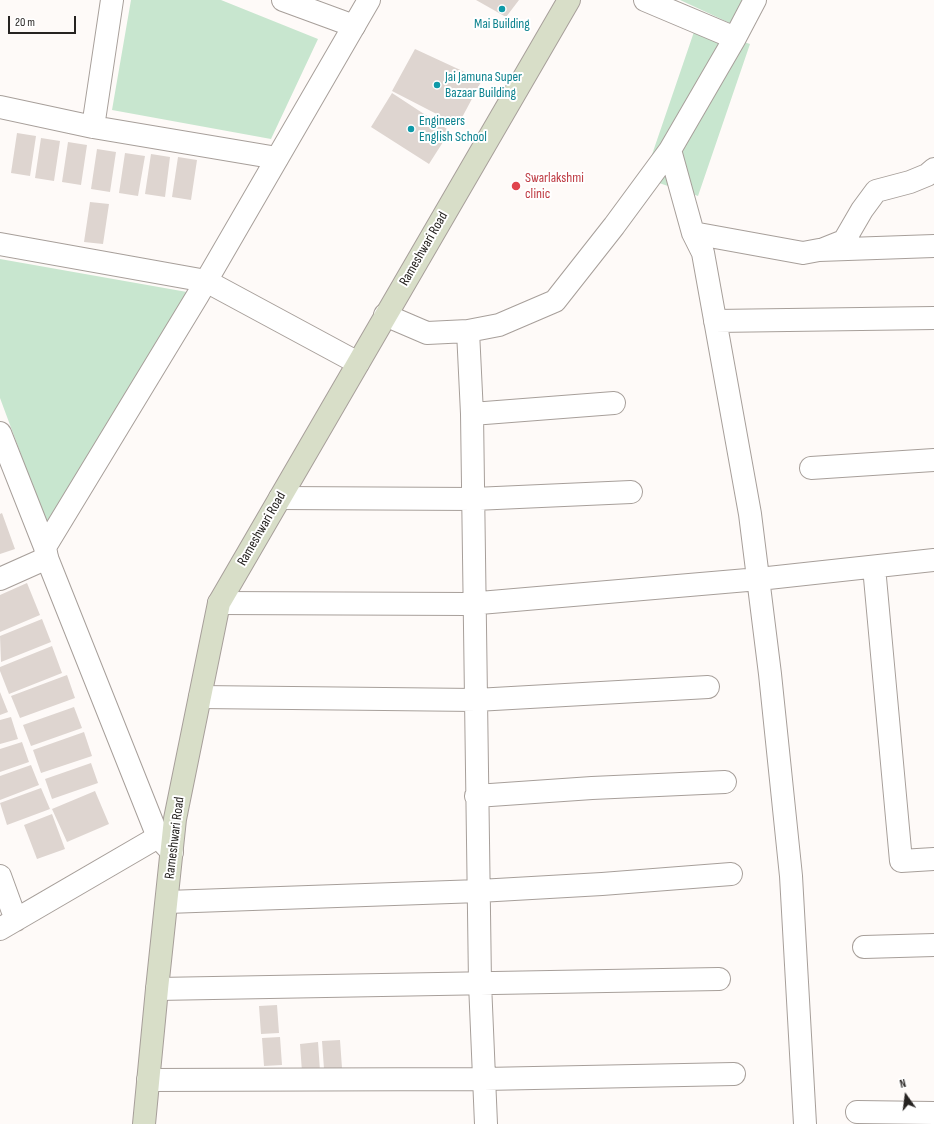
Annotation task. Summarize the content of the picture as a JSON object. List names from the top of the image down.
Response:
{
  "streets": {
    "main road": ["Rameshwari Road"]
  },
  "places": [
    "Mai Building",
    "Jai Jamuna Super Bazaar Building",
    "Engineers English School",
    "Swarlakshmi clinic"
  ],
  "scale_bar": "20 m",
  "north": "top"
}
